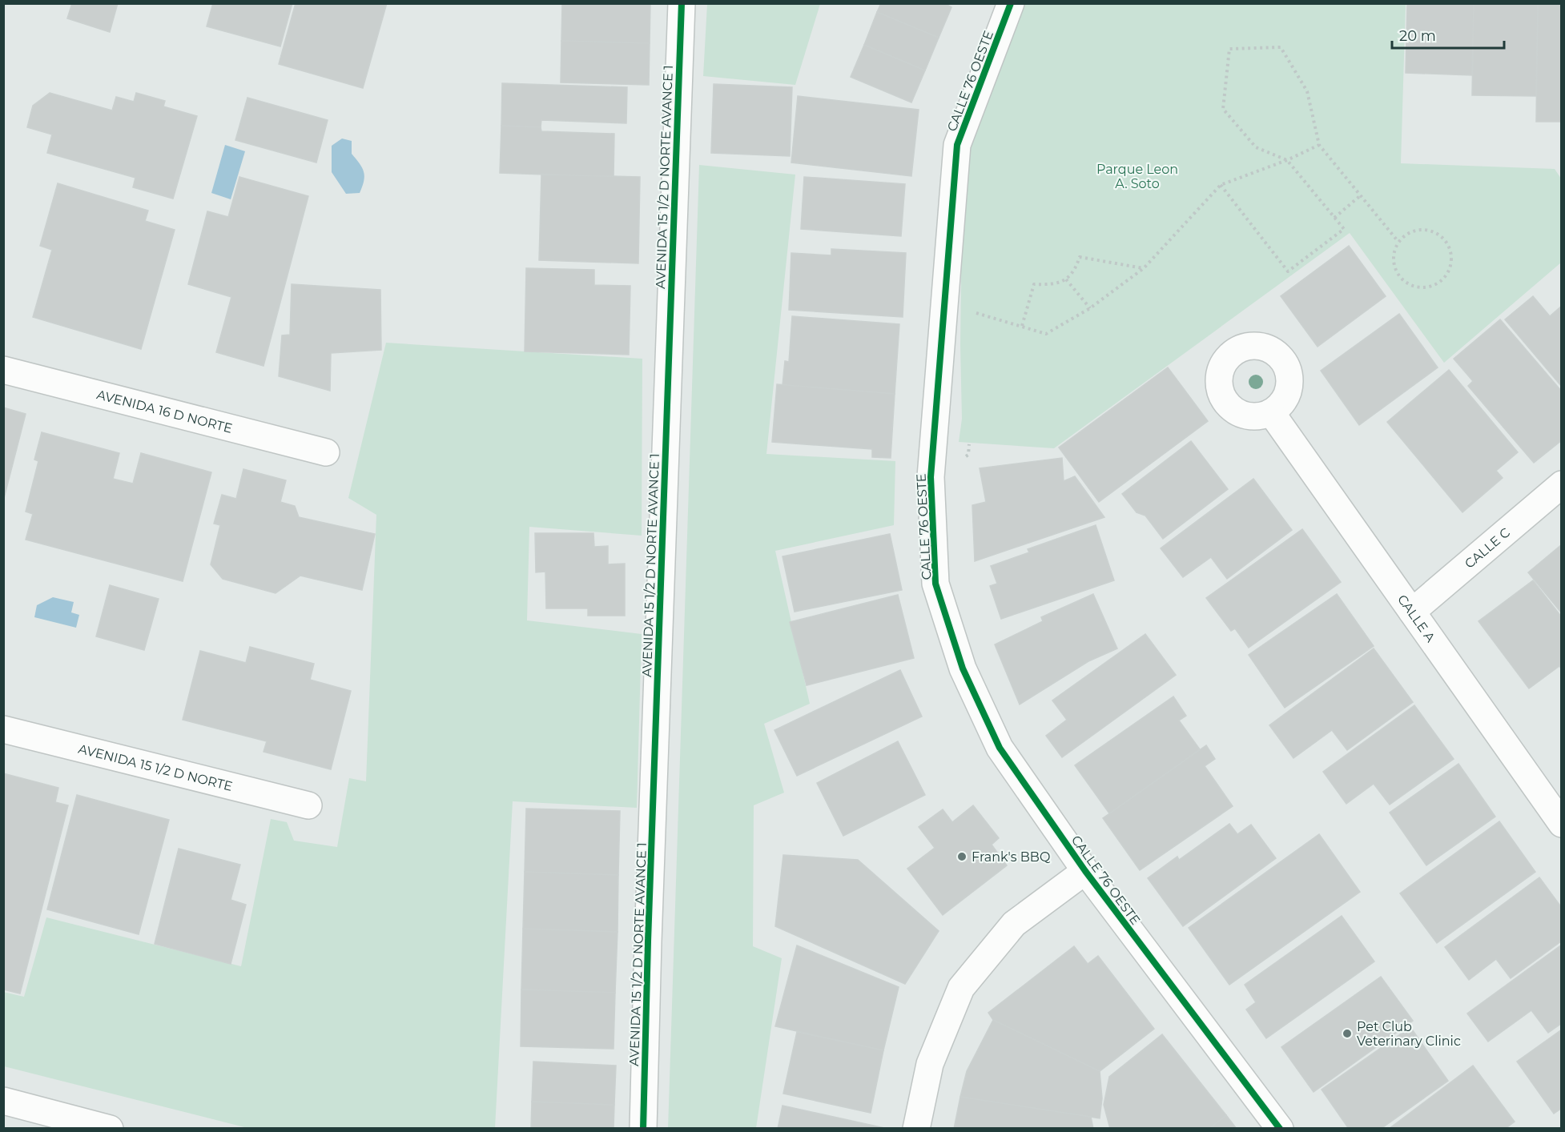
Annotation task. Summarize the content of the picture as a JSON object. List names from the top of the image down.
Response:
{
  "streets": {
    "street": [
      "CALLE 76 OESTE",
      "AVENIDA 15 1/2 D NORTE AVANCE 1",
      "AVENIDA 16 D NORTE",
      "CALLE C",
      "CALLE A",
      "AVENIDA 15 1/2 D NORTE"
    ]
  },
  "crossings": [
    ["CALLE C", "CALLE A"]
  ],
  "parks": ["Parque Leon A. Soto"],
  "places": ["Frank's BBQ", "Pet Club Veterinary Clinic"],
  "scale_bar": "20 m"
}
